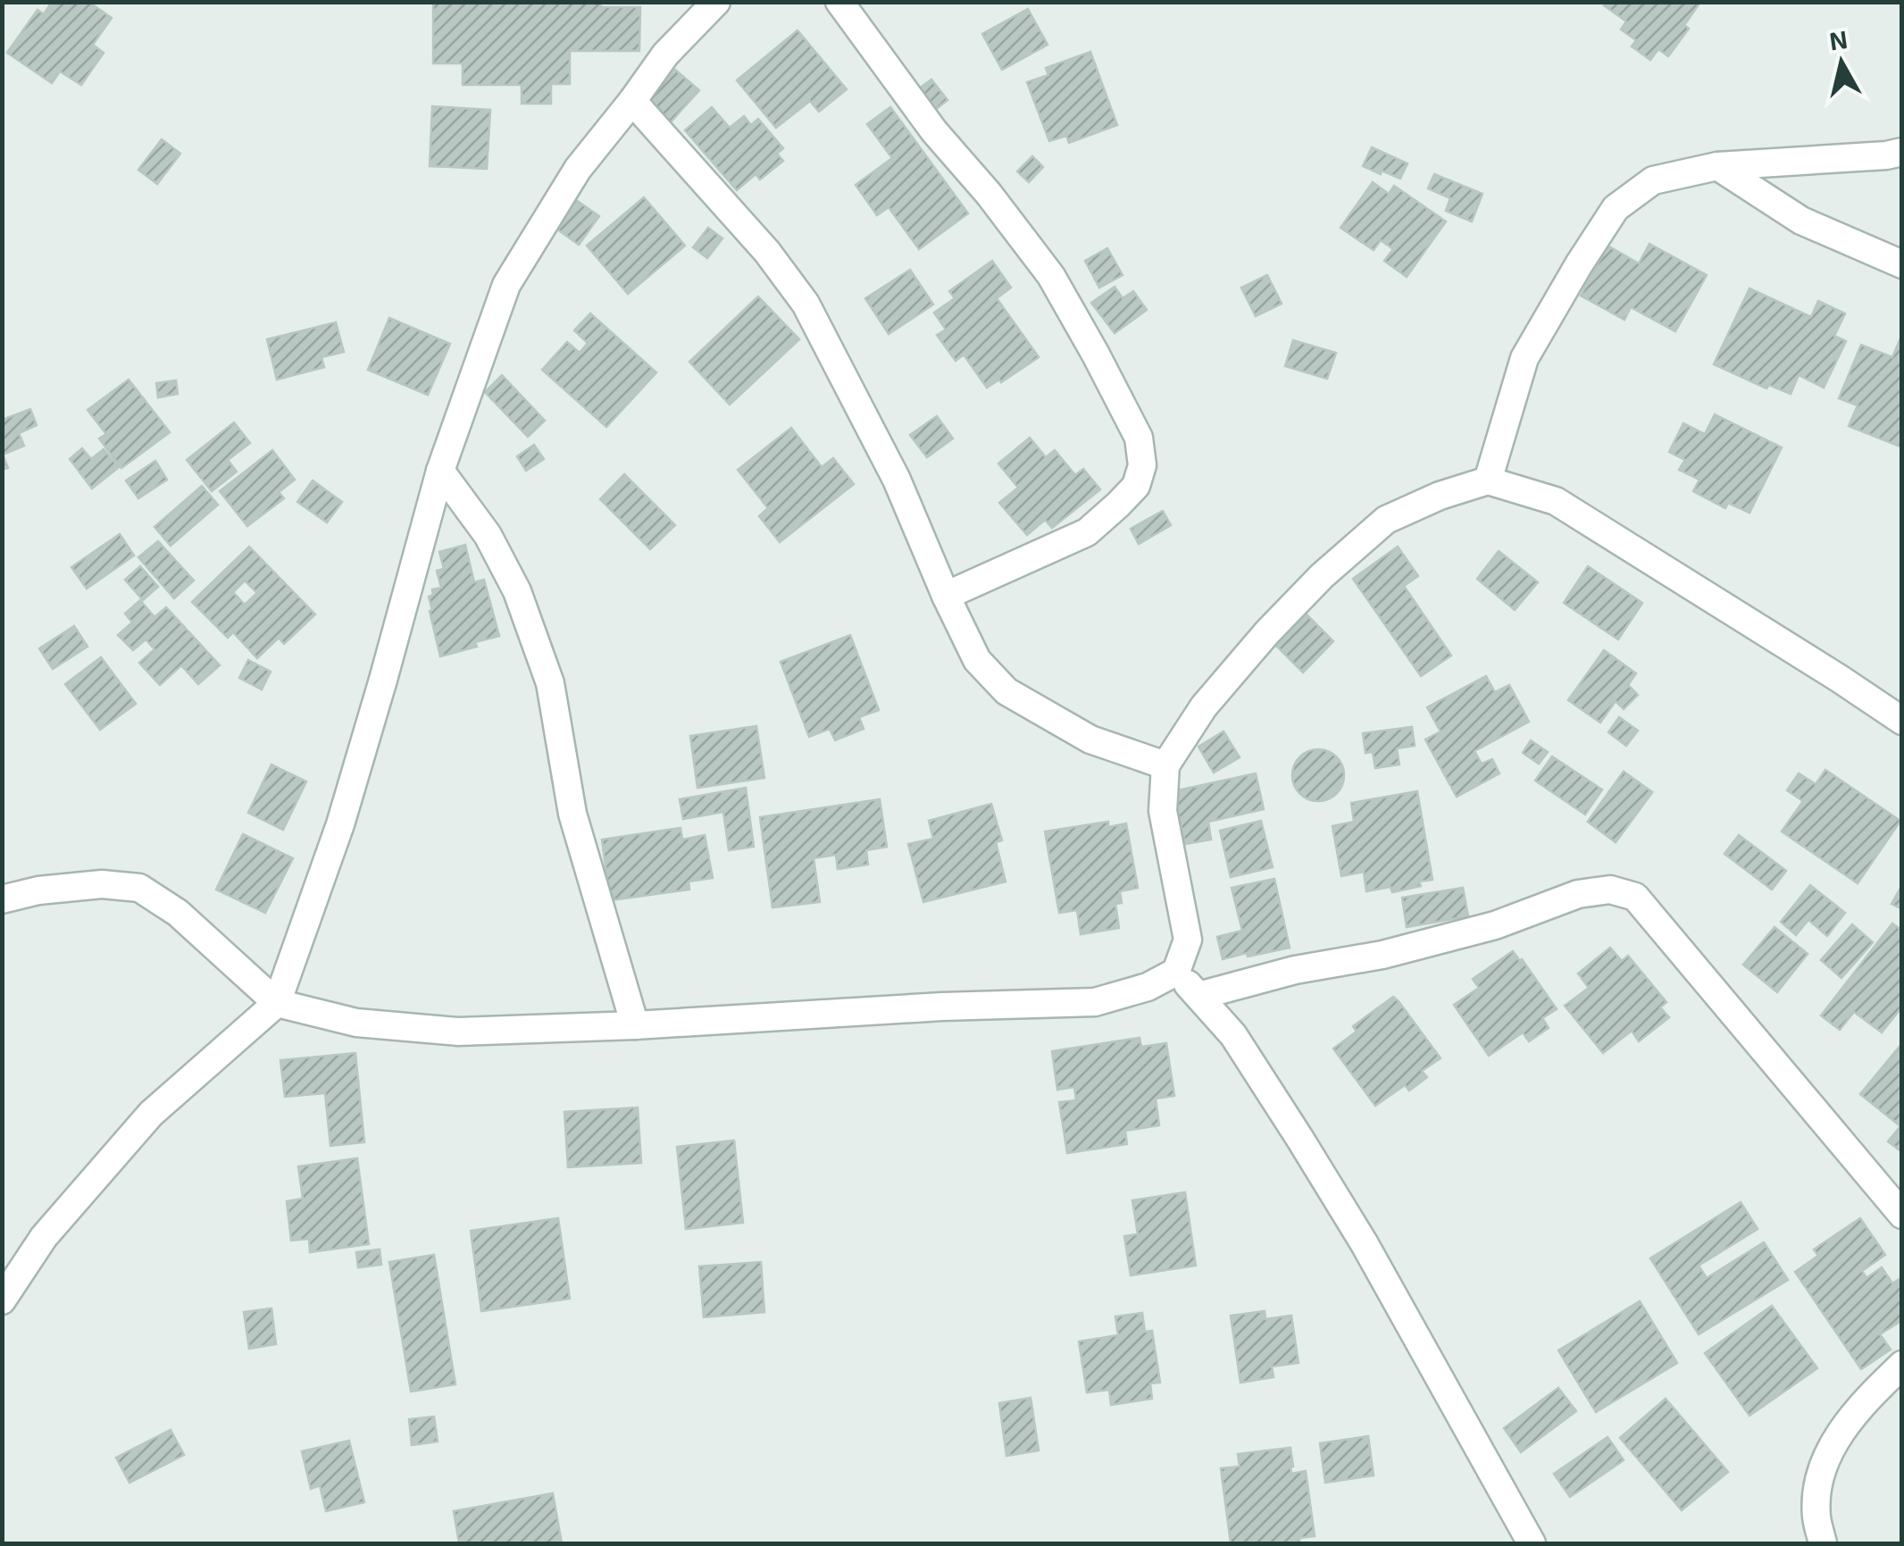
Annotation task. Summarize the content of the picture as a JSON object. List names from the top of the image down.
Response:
{
  "north": "top"
}
